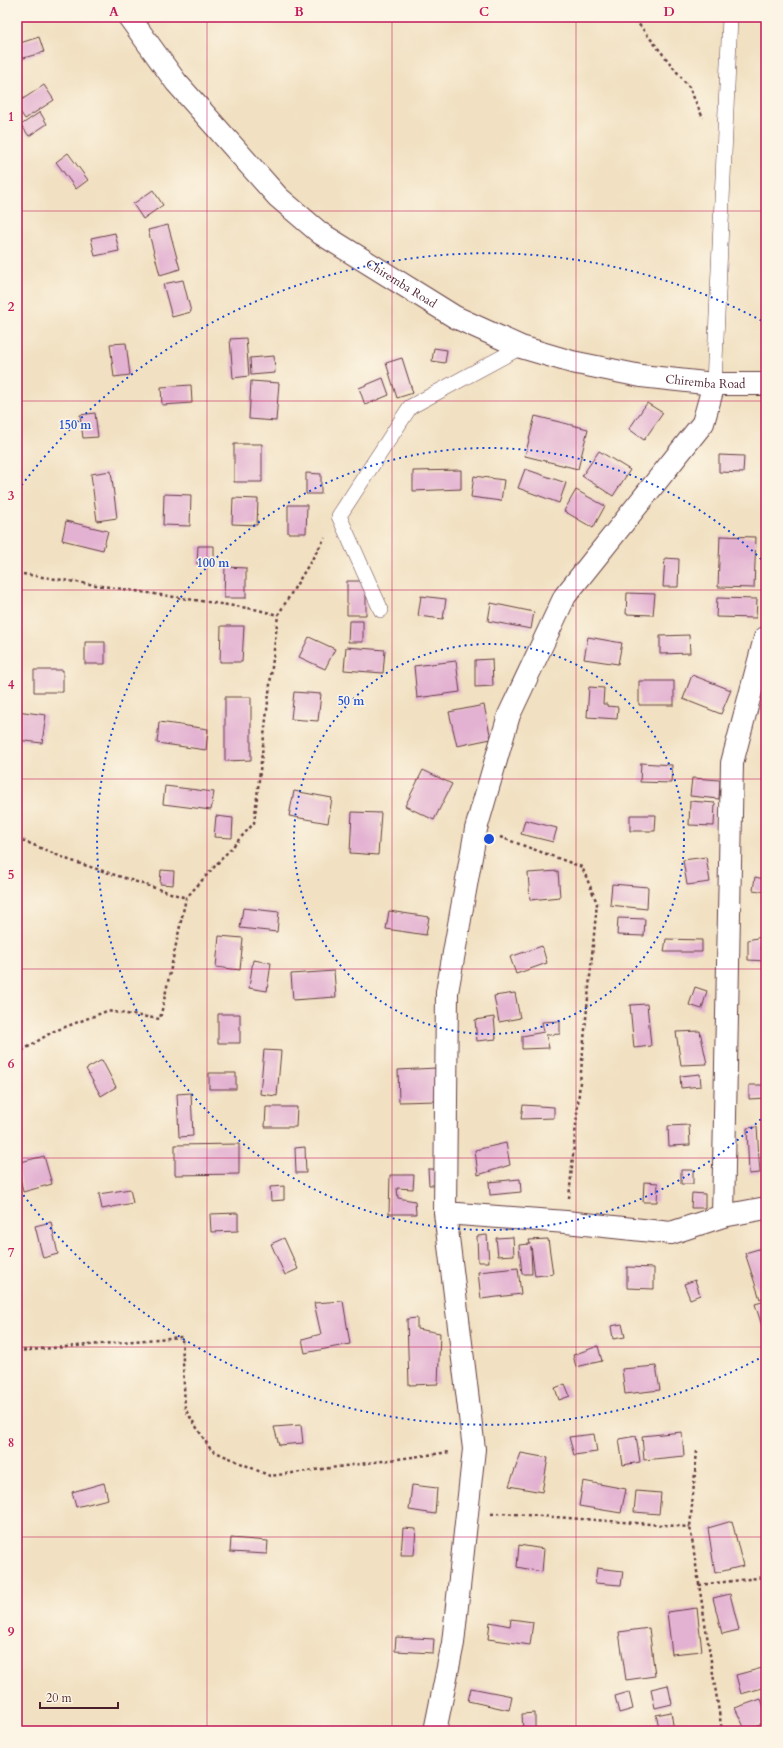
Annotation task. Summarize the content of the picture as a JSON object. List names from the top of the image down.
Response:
{
  "streets": {
    "street": ["Chiremba Road"]
  },
  "scale_bar": "20 m",
  "grid": {
    "columns": [
      "A",
      "B",
      "C",
      "D"
    ],
    "rows": [
      "1",
      "2",
      "3",
      "4",
      "5",
      "6",
      "7",
      "8",
      "9"
    ]
  },
  "rings": ["150 m", "100 m", "50 m"]
}
